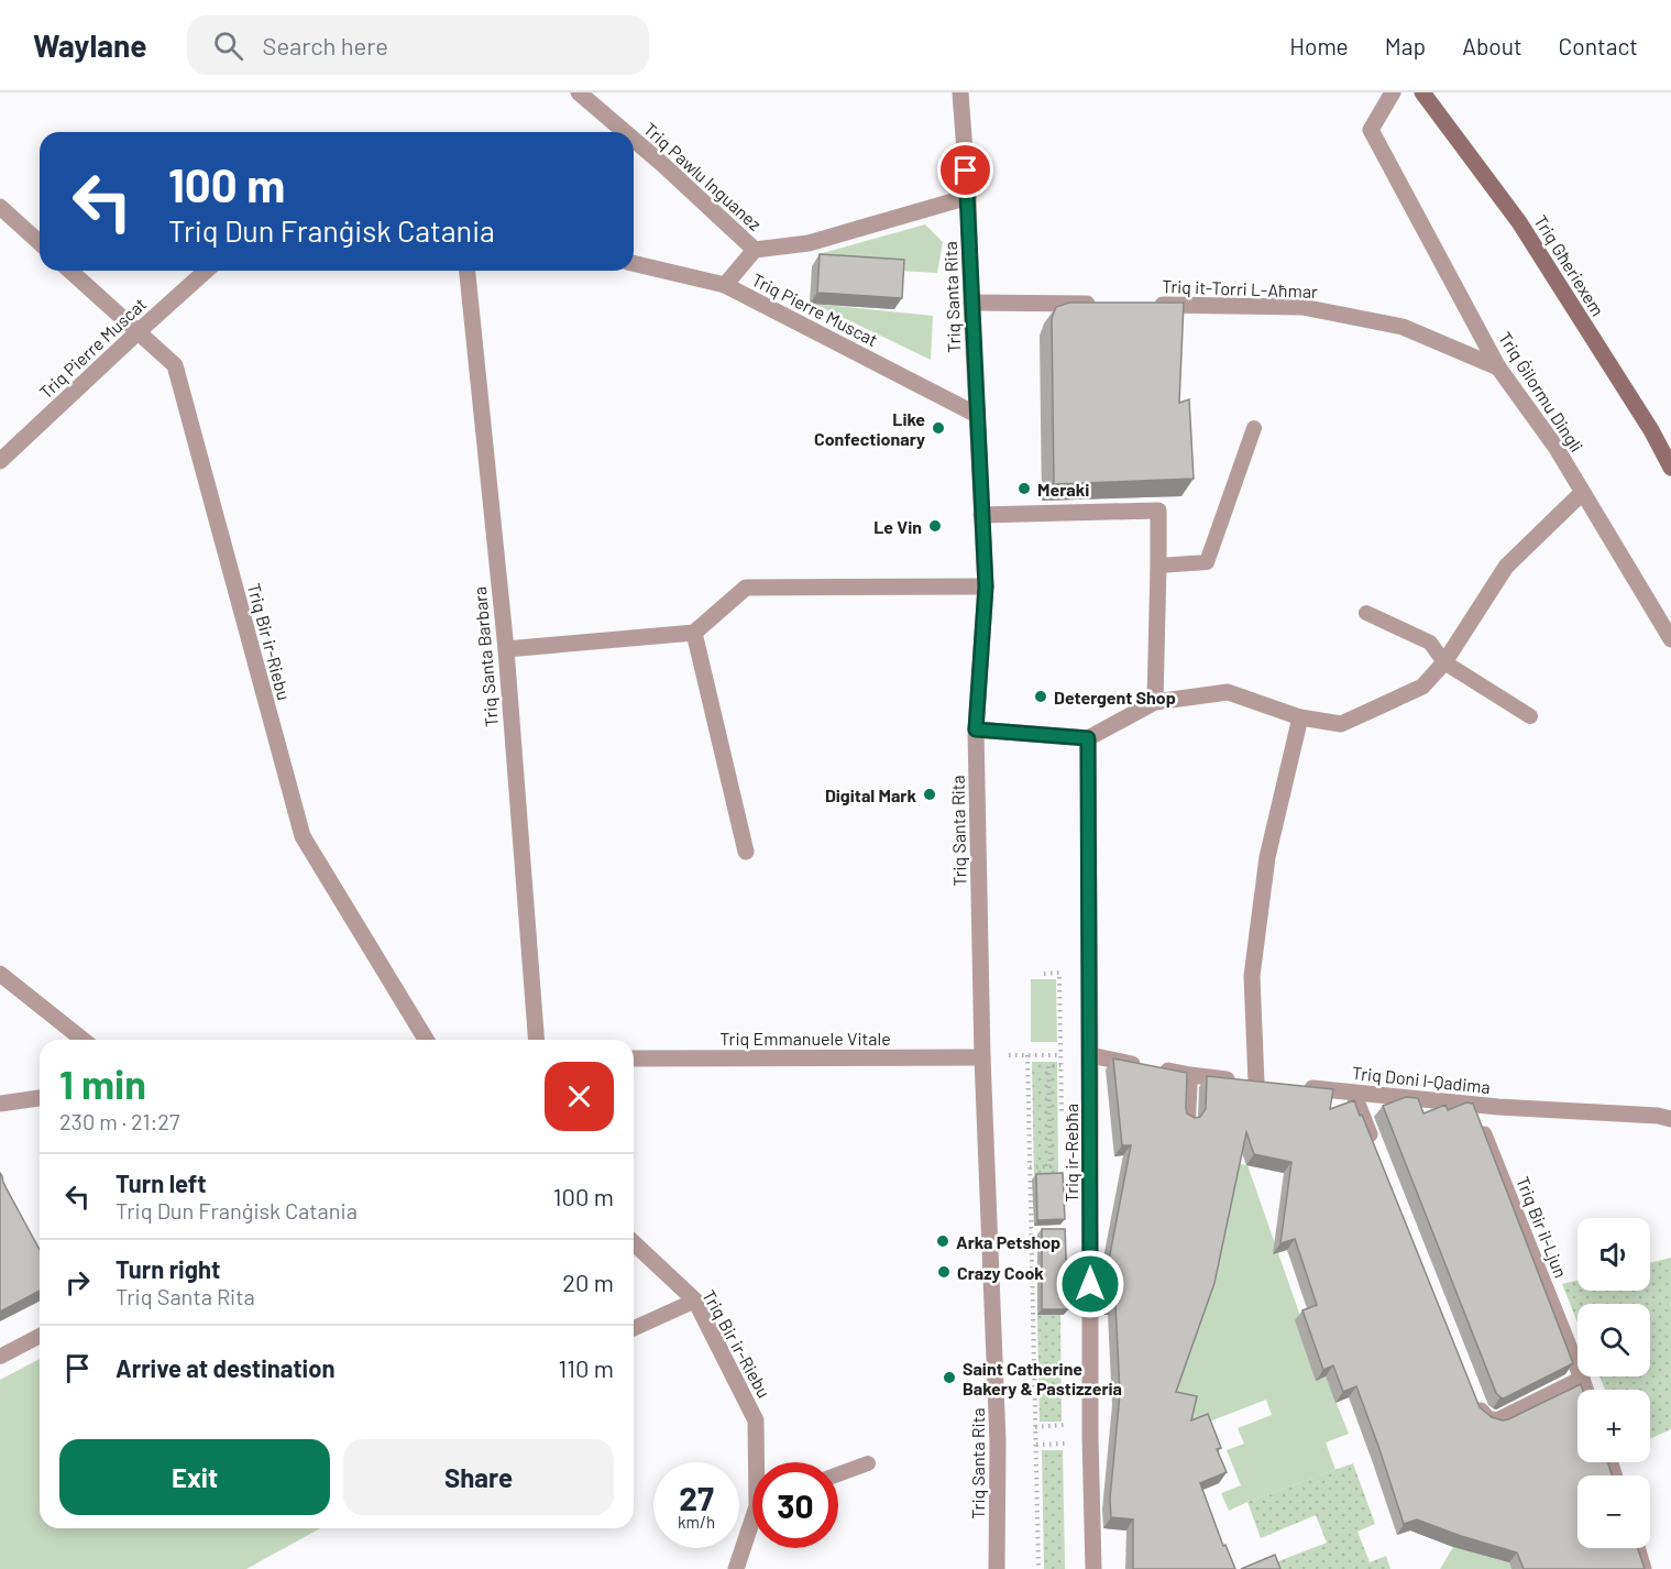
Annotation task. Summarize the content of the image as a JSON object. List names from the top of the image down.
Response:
{
  "streets": {
    "main road": ["Triq Għeriexem"],
    "street": [
      "Triq Pawlu Inguanez",
      "Triq it-Torri L-Aħmar",
      "Triq Santa Rita",
      "Triq Pierre Muscat",
      "Triq Ġilormu Dingli",
      "Triq Bir ir-Riebu",
      "Triq Santa Barbara",
      "Triq Emmanuele Vitale",
      "Triq Doni l-Qadima",
      "Triq ir-Rebħa",
      "Triq Bir il-Ljun"
    ]
  },
  "crossings": [
    ["Triq Pawlu Inguanez", "Triq Santa Rita"],
    ["Triq it-Torri L-Aħmar", "Triq Ġilormu Dingli"],
    ["Triq Santa Rita", "Triq Pierre Muscat"],
    ["Triq Santa Rita", "Triq Emmanuele Vitale"],
    ["Triq Pierre Muscat", "Triq Bir ir-Riebu"],
    ["Triq Doni l-Qadima", "Triq Bir il-Ljun"]
  ],
  "places": [
    "Like Confectionary",
    "Meraki",
    "Le Vin",
    "Detergent Shop",
    "Digital Mark",
    "Arka Petshop",
    "Crazy Cook",
    "Saint Catherine Bakery & Pastizzeria"
  ],
  "page": {
    "header": "Waylane",
    "search": "Search here",
    "nav": [
      "Home",
      "Map",
      "About",
      "Contact"
    ],
    "turn": ["100 m", "Triq Dun Franġisk Catania"],
    "heading": ["1 min", "230 m · 21:27"],
    "list": [
      {
        "name": "Turn left",
        "note": "Triq Dun Franġisk Catania",
        "value": "100 m"
      },
      {
        "name": "Turn right",
        "note": "Triq Santa Rita",
        "value": "20 m"
      },
      {
        "name": "Arrive at destination",
        "value": "110 m"
      }
    ],
    "map_buttons": ["+", "−"],
    "buttons": ["Exit", "Share"],
    "speed": "27 km/h",
    "limit": "30"
  }
}
